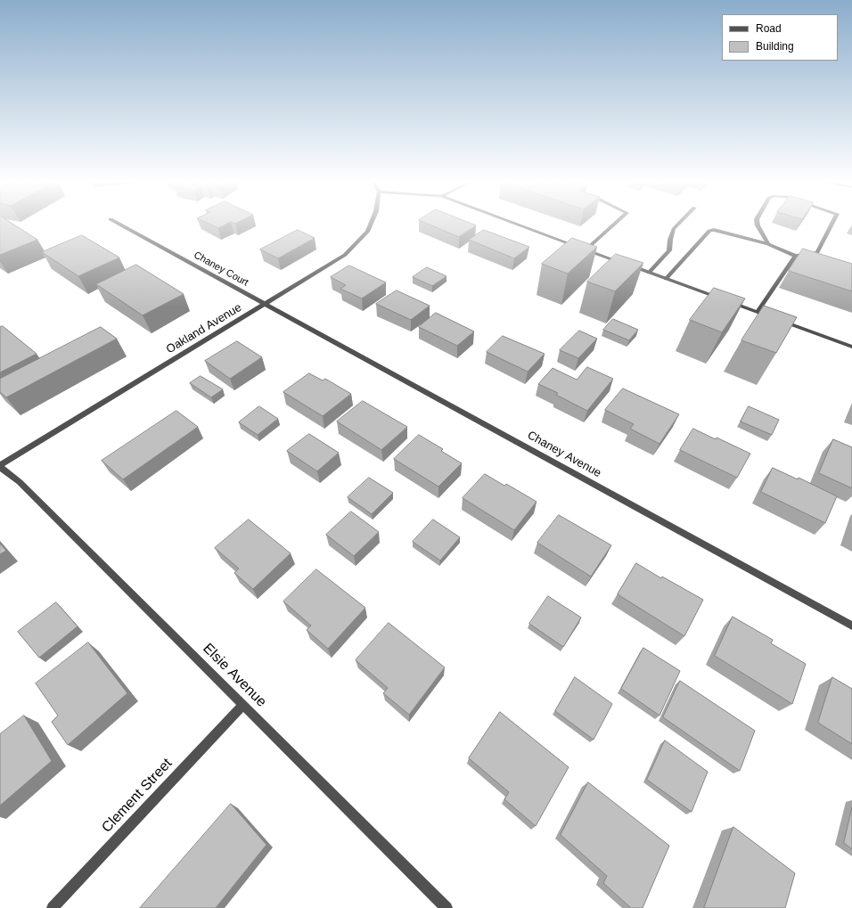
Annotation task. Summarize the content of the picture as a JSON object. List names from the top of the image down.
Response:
{
  "streets": {
    "street": [
      "Chaney Court",
      "Oakland Avenue",
      "Chaney Avenue",
      "Elsie Avenue",
      "Clement Street"
    ]
  },
  "crossings": [
    ["Chaney Court", "Oakland Avenue"],
    ["Chaney Court", "Chaney Avenue"],
    ["Oakland Avenue", "Chaney Avenue"],
    ["Oakland Avenue", "Elsie Avenue"],
    ["Elsie Avenue", "Clement Street"]
  ],
  "legend": ["Road", "Building"]
}
